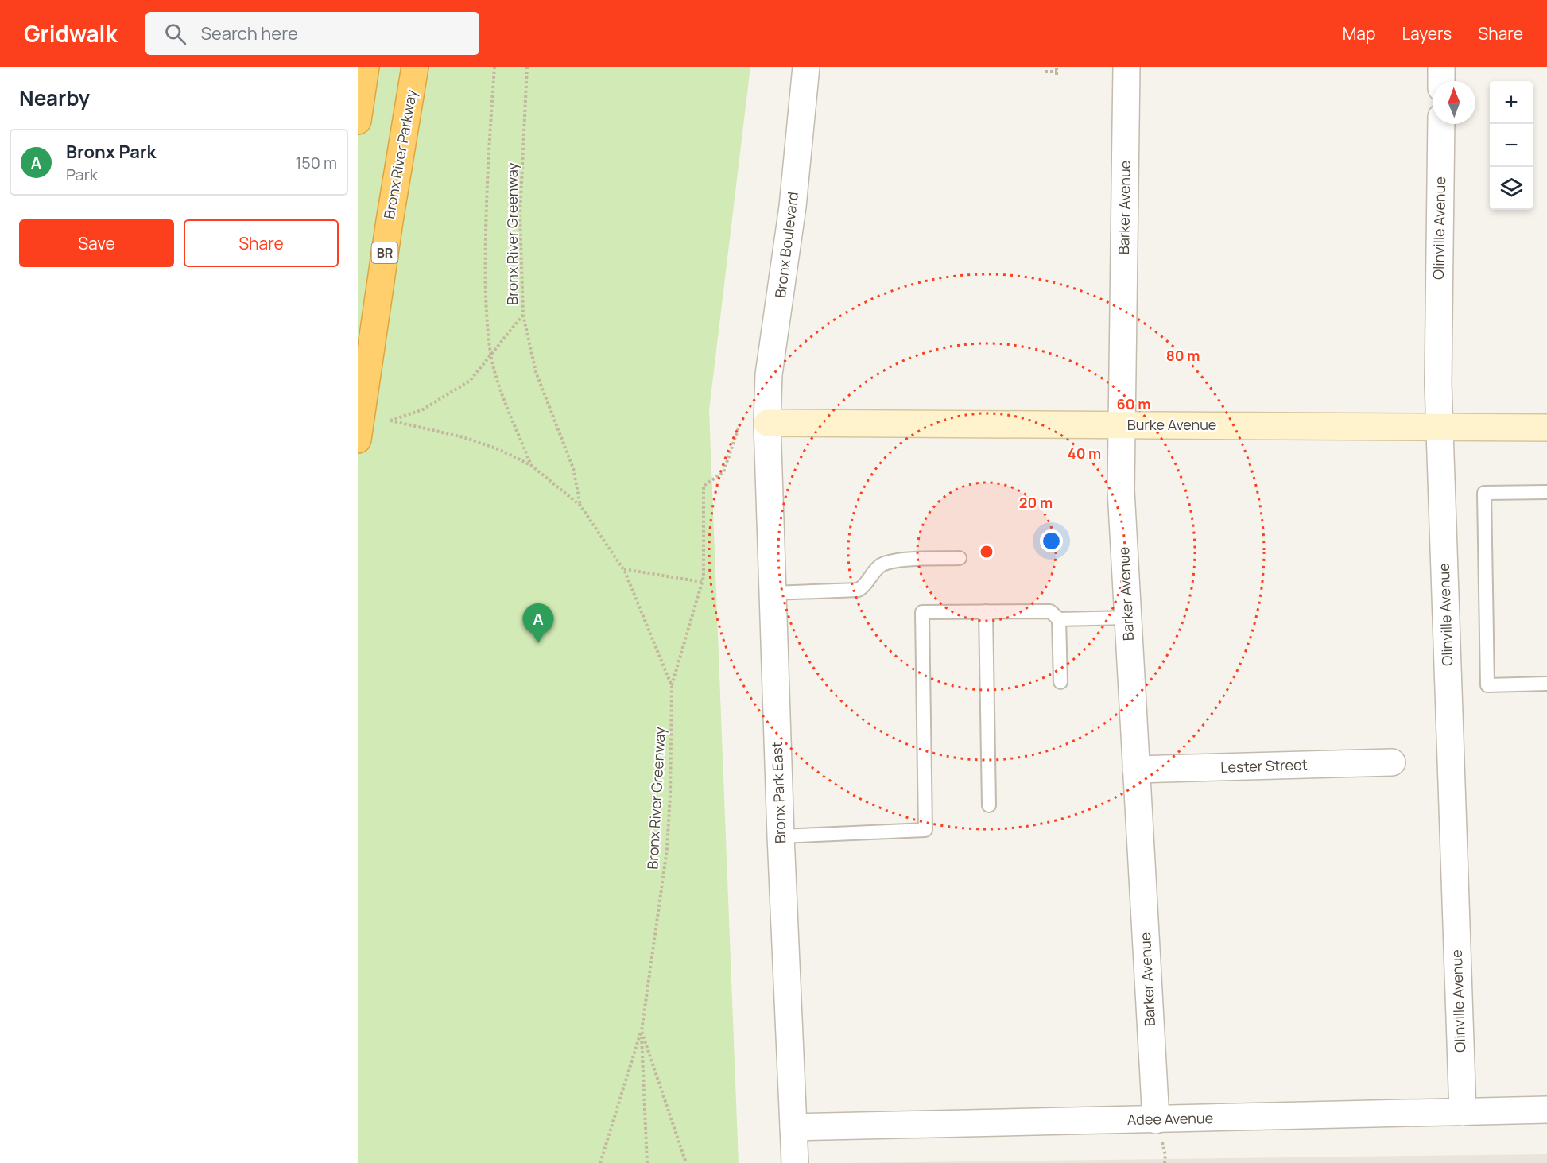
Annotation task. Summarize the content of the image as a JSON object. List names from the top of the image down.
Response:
{
  "streets": {
    "highway": ["Bronx River Parkway", "BR"],
    "main road": ["Burke Avenue"],
    "street": [
      "Barker Avenue",
      "Olinville Avenue",
      "Bronx Boulevard",
      "Lester Street",
      "Bronx Park East",
      "Adee Avenue"
    ],
    "path": ["Bronx River Greenway"]
  },
  "crossings": [
    ["Barker Avenue", "Burke Avenue"],
    ["Barker Avenue", "Lester Street"],
    ["Barker Avenue", "Adee Avenue"],
    ["Olinville Avenue", "Burke Avenue"],
    ["Olinville Avenue", "Adee Avenue"],
    ["Bronx Boulevard", "Burke Avenue"],
    ["Bronx Boulevard", "Bronx Park East"],
    ["Burke Avenue", "Bronx Park East"],
    ["Bronx Park East", "Adee Avenue"]
  ],
  "north": "top",
  "page": {
    "header": "Gridwalk",
    "search": "Search here",
    "nav": ["Map", "Layers", "Share"],
    "heading": "Nearby",
    "map_buttons": ["+", "−"],
    "list": [
      {
        "mark": "A",
        "name": "Bronx Park",
        "note": "Park",
        "value": "150 m"
      }
    ],
    "buttons": ["Save", "Share"],
    "pins": "A"
  },
  "rings": [
    "80 m",
    "60 m",
    "40 m",
    "20 m"
  ]
}
